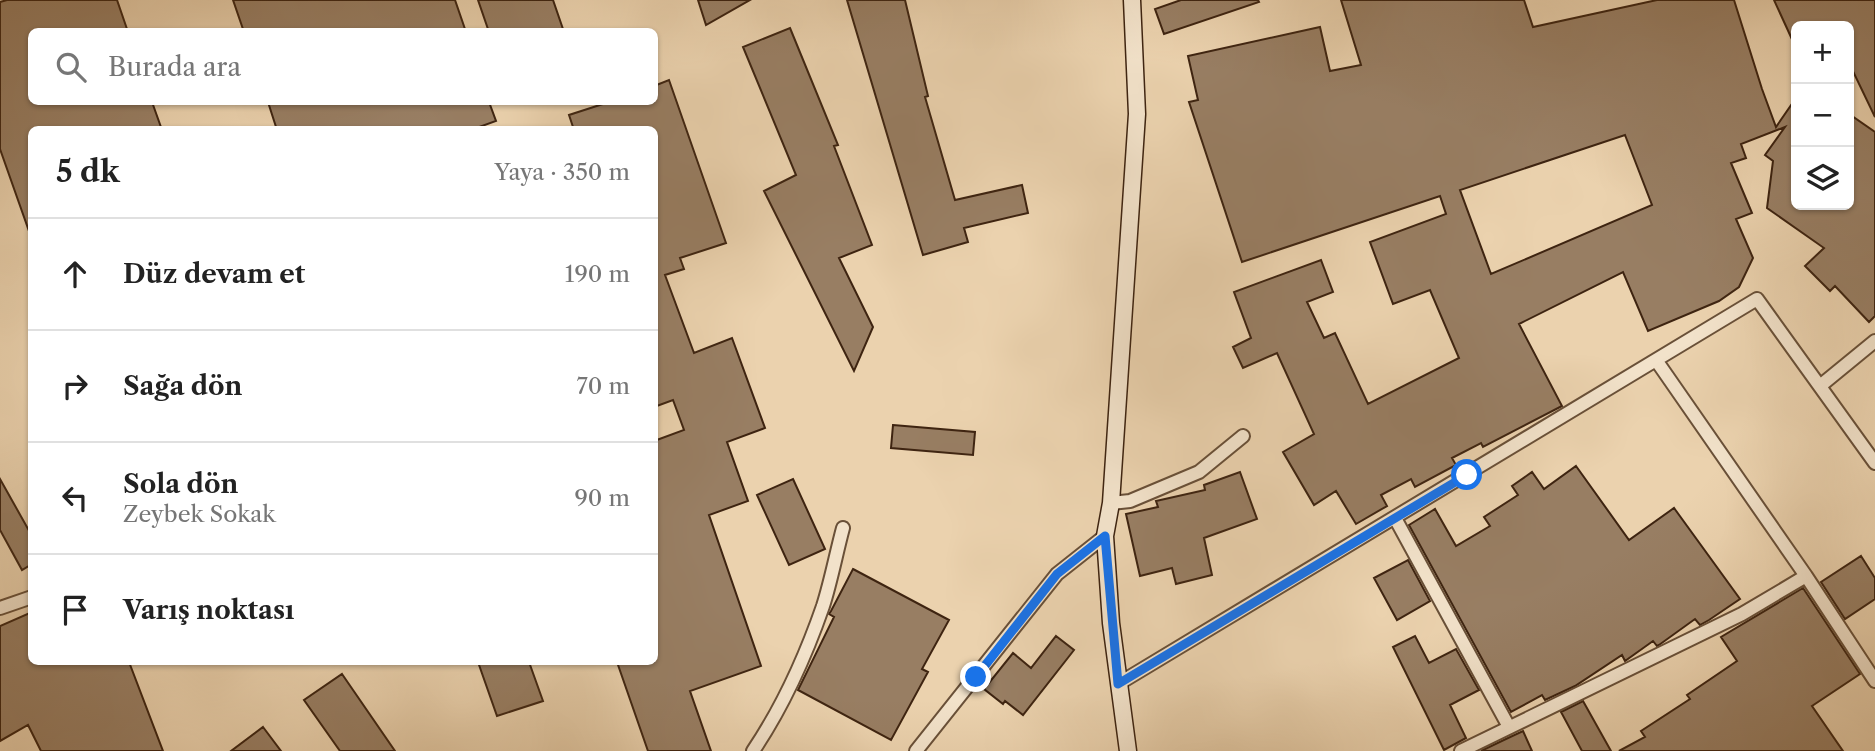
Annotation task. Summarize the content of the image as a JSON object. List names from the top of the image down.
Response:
{
  "page": {
    "map_buttons": ["+", "−"],
    "search": "Burada ara",
    "heading": ["5 dk", "Yaya · 350 m"],
    "list": [
      ["Düz devam et", "190 m"],
      ["Sağa dön", "70 m"],
      ["Sola dön", "Zeybek Sokak", "90 m"],
      "Varış noktası"
    ]
  }
}
